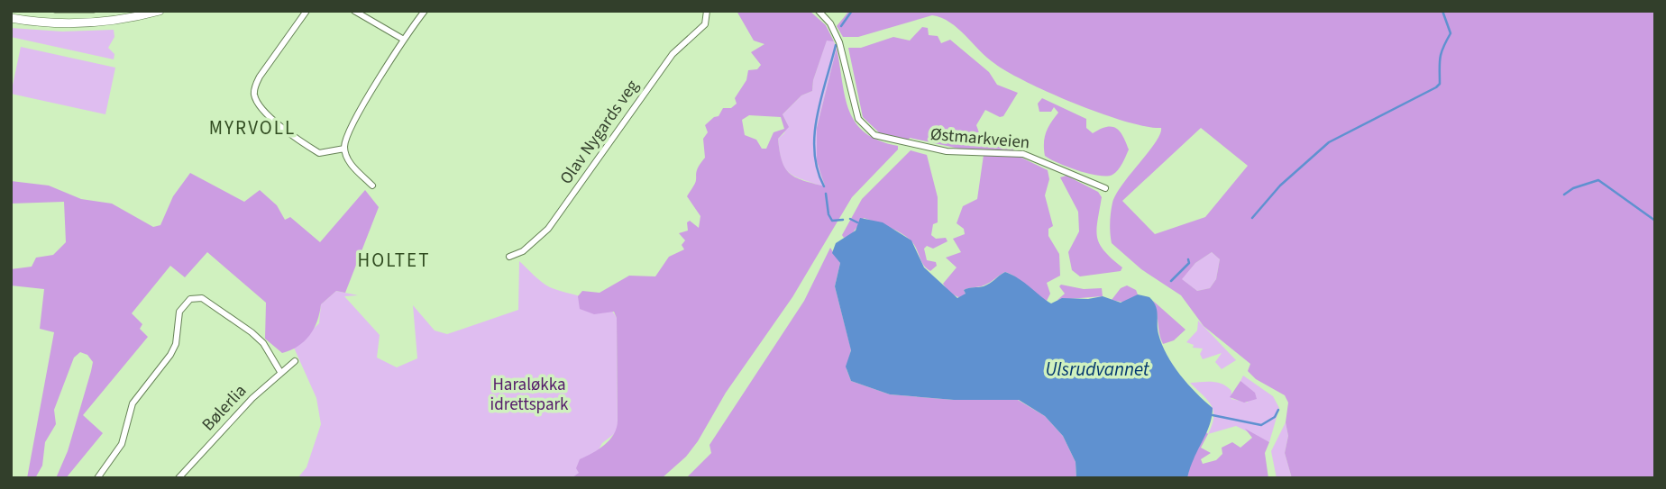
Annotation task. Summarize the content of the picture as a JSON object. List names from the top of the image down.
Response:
{
  "streets": {
    "street": ["Olav Nygards veg", "Østmarkveien", "Bølerlia"]
  },
  "districts": ["MYRVOLL", "HOLTET"],
  "water": ["Ulsrudvannet"],
  "parks": ["Haraløkka idrettspark"]
}
